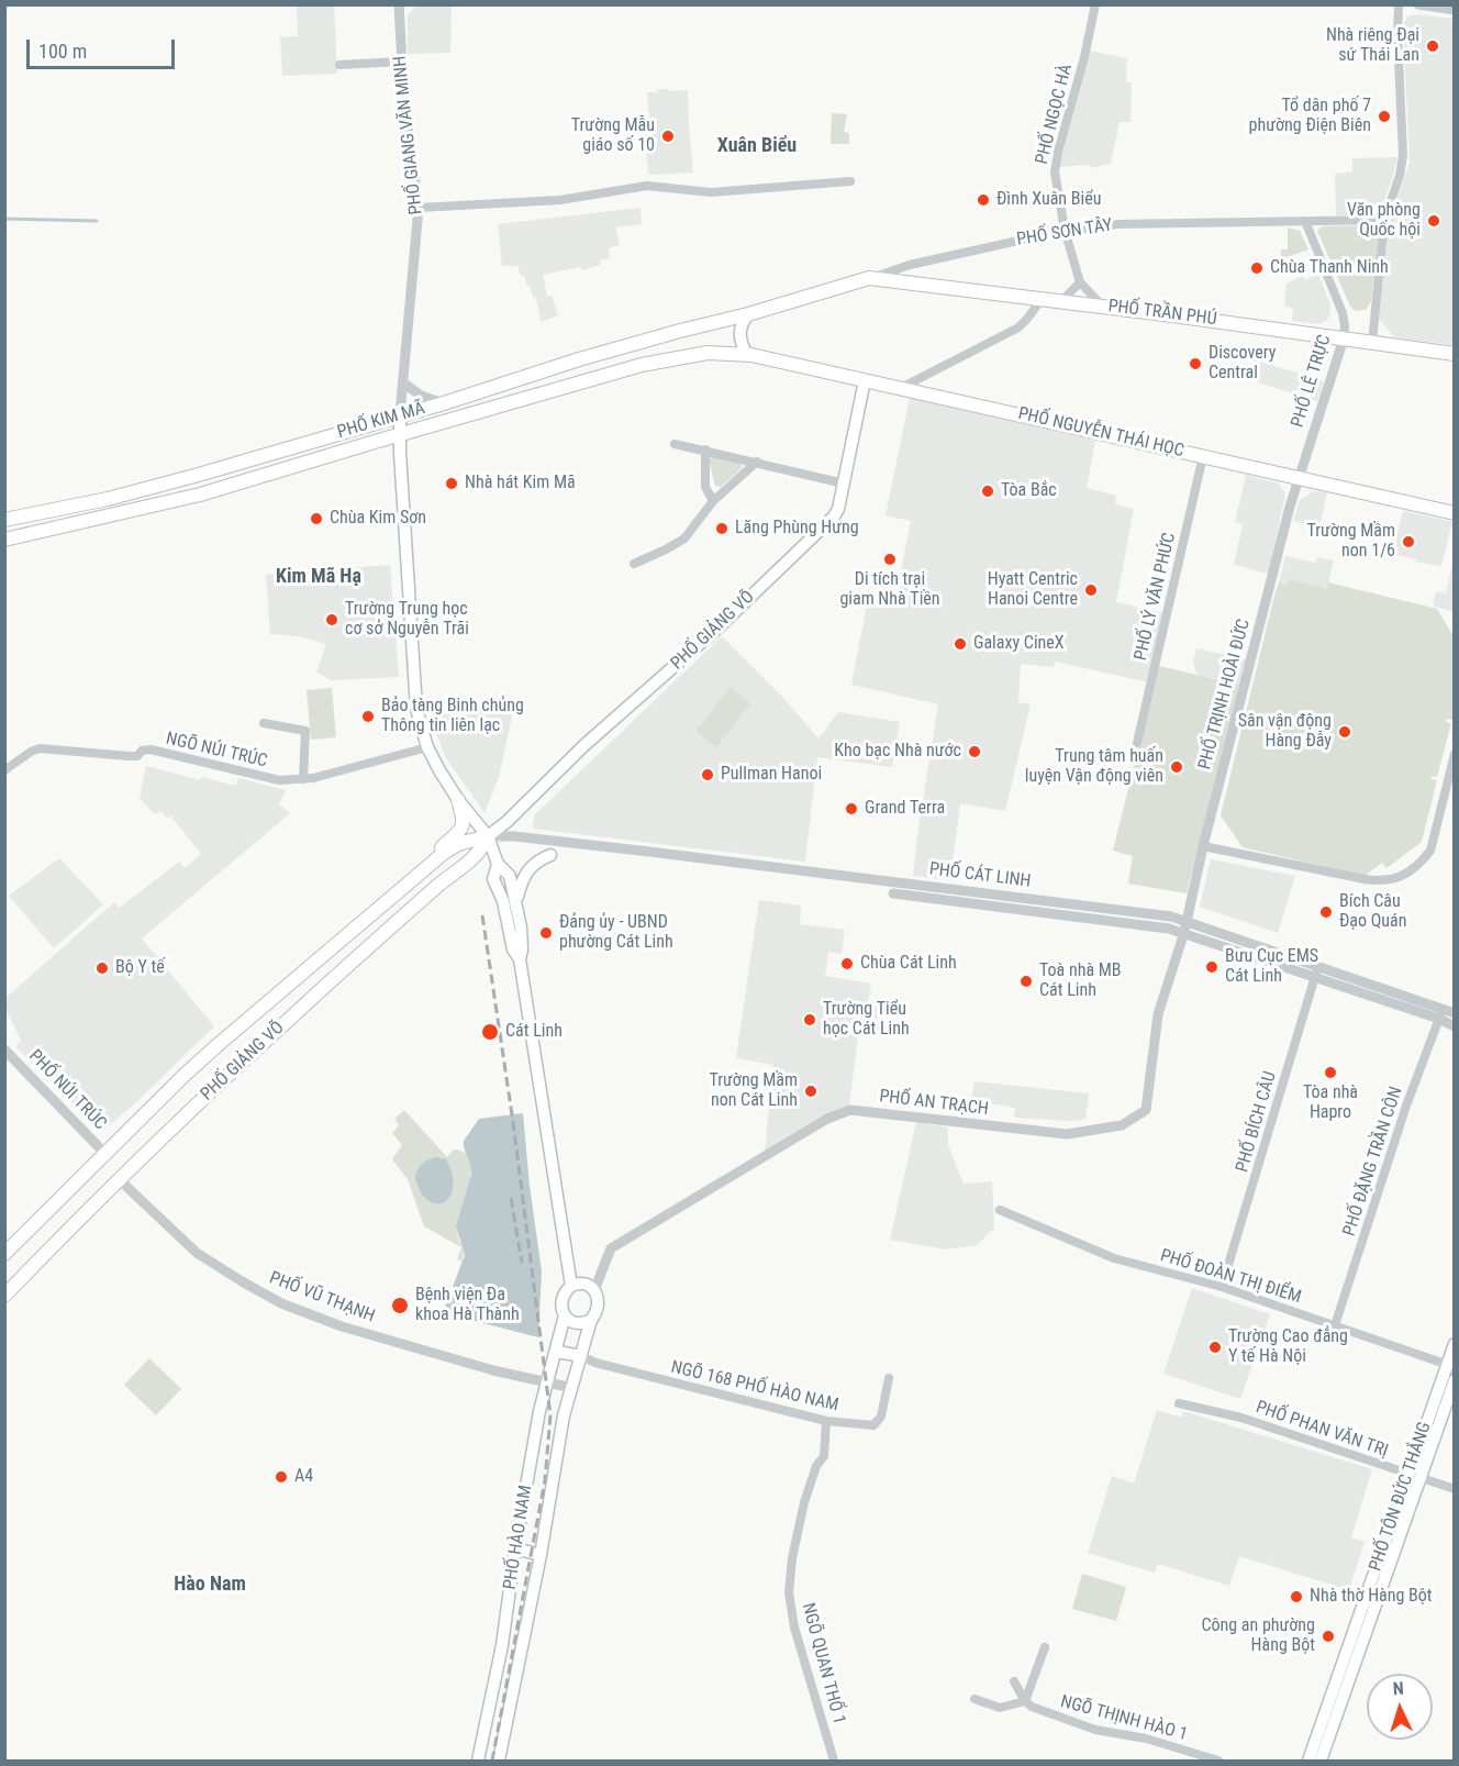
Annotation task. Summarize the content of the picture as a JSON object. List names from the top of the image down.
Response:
{
  "streets": {
    "main road": [
      "PHỐ GIANG VĂN MINH",
      "PHỐ SƠN TÂY",
      "PHỐ TRẦN PHÚ",
      "PHỐ KIM MÃ",
      "PHỐ NGUYỄN THÁI HỌC",
      "PHỐ GIẢNG VÕ",
      "PHỐ TÔN ĐỨC THẮNG",
      "PHỐ HÀO NAM"
    ],
    "street": [
      "PHỐ NGỌC HÀ",
      "PHỐ LÊ TRỰC",
      "PHỐ LÝ VĂN PHỨC",
      "PHỐ TRỊNH HOÀI ĐỨC",
      "NGÕ NÚI TRÚC",
      "PHỐ CÁT LINH",
      "PHỐ NÚI TRÚC",
      "PHỐ AN TRẠCH",
      "PHỐ BÍCH CÂU",
      "PHỐ ĐẶNG TRẦN CÔN",
      "PHỐ ĐOÀN THỊ ĐIỂM",
      "PHỐ VŨ THẠNH",
      "NGÕ 168 PHỐ HÀO NAM",
      "PHỐ PHAN VĂN TRỊ",
      "NGÕ QUAN THỔ 1",
      "NGÕ THỊNH HÀO 1"
    ]
  },
  "crossings": [
    ["PHỐ NGỌC HÀ", "PHỐ SƠN TÂY"],
    ["PHỐ GIANG VĂN MINH", "PHỐ KIM MÃ"],
    ["PHỐ GIANG VĂN MINH", "PHỐ GIẢNG VÕ"],
    ["PHỐ GIANG VĂN MINH", "NGÕ NÚI TRÚC"],
    ["PHỐ GIANG VĂN MINH", "PHỐ CÁT LINH"],
    ["PHỐ GIANG VĂN MINH", "PHỐ HÀO NAM"],
    ["PHỐ SƠN TÂY", "PHỐ TRẦN PHÚ"],
    ["PHỐ SƠN TÂY", "PHỐ LÊ TRỰC"],
    ["PHỐ SƠN TÂY", "PHỐ KIM MÃ"],
    ["PHỐ TRẦN PHÚ", "PHỐ LÊ TRỰC"],
    ["PHỐ LÊ TRỰC", "PHỐ NGUYỄN THÁI HỌC"],
    ["PHỐ LÊ TRỰC", "PHỐ TRỊNH HOÀI ĐỨC"],
    ["PHỐ KIM MÃ", "PHỐ NGUYỄN THÁI HỌC"],
    ["PHỐ NGUYỄN THÁI HỌC", "PHỐ LÝ VĂN PHỨC"],
    ["PHỐ NGUYỄN THÁI HỌC", "PHỐ GIẢNG VÕ"],
    ["PHỐ NGUYỄN THÁI HỌC", "PHỐ TRỊNH HOÀI ĐỨC"],
    ["PHỐ GIẢNG VÕ", "PHỐ CÁT LINH"],
    ["PHỐ GIẢNG VÕ", "PHỐ NÚI TRÚC"],
    ["PHỐ GIẢNG VÕ", "PHỐ VŨ THẠNH"],
    ["PHỐ GIẢNG VÕ", "PHỐ HÀO NAM"],
    ["PHỐ TRỊNH HOÀI ĐỨC", "PHỐ CÁT LINH"],
    ["PHỐ TRỊNH HOÀI ĐỨC", "PHỐ AN TRẠCH"],
    ["PHỐ CÁT LINH", "PHỐ AN TRẠCH"],
    ["PHỐ CÁT LINH", "PHỐ BÍCH CÂU"],
    ["PHỐ CÁT LINH", "PHỐ ĐẶNG TRẦN CÔN"],
    ["PHỐ CÁT LINH", "PHỐ HÀO NAM"],
    ["PHỐ AN TRẠCH", "PHỐ HÀO NAM"],
    ["PHỐ BÍCH CÂU", "PHỐ ĐOÀN THỊ ĐIỂM"],
    ["PHỐ ĐẶNG TRẦN CÔN", "PHỐ ĐOÀN THỊ ĐIỂM"],
    ["PHỐ ĐOÀN THỊ ĐIỂM", "PHỐ TÔN ĐỨC THẮNG"],
    ["PHỐ VŨ THẠNH", "PHỐ HÀO NAM"],
    ["NGÕ 168 PHỐ HÀO NAM", "PHỐ HÀO NAM"],
    ["NGÕ 168 PHỐ HÀO NAM", "NGÕ QUAN THỔ 1"],
    ["PHỐ PHAN VĂN TRỊ", "PHỐ TÔN ĐỨC THẮNG"]
  ],
  "districts": ["Xuân Biểu", "Kim Mã Hạ", "Hào Nam"],
  "places": [
    "Nhà riêng Đại sứ Thái Lan",
    "Tổ dân phố 7 phường Điện Biên",
    "Trường Mẫu giáo số 10",
    "Đình Xuân Biểu",
    "Văn phòng Quốc hội",
    "Chùa Thanh Ninh",
    "Discovery Central",
    "Nhà hát Kim Mã",
    "Tòa Bắc",
    "Chùa Kim Sơn",
    "Lăng Phùng Hưng",
    "Trường Mầm non 1/6",
    "Di tích trại giam Nhà Tiền",
    "Hyatt Centric Hanoi Centre",
    "Trường Trung học cơ sở Nguyễn Trãi",
    "Galaxy CineX",
    "Bảo tàng Binh chủng Thông tin liên lạc",
    "Sân vận động Hàng Đẫy",
    "Kho bạc Nhà nước",
    "Trung tâm huấn luyện Vận động viên",
    "Pullman Hanoi",
    "Grand Terra",
    "Bích Câu Đạo Quán",
    "Đảng ủy - UBND phường Cát Linh",
    "Chùa Cát Linh",
    "Bưu Cục EMS Cát Linh",
    "Bộ Y tế",
    "Toà nhà MB Cát Linh",
    "Trường Tiểu học Cát Linh",
    "Cát Linh",
    "Tòa nhà Hapro",
    "Trường Mầm non Cát Linh",
    "Bệnh viện Đa khoa Hà Thành",
    "Trường Cao đẳng Y tế Hà Nội",
    "A4",
    "Nhà thờ Hàng Bột",
    "Công an phường Hàng Bột"
  ],
  "scale_bar": "100 m",
  "north": "top"
}
